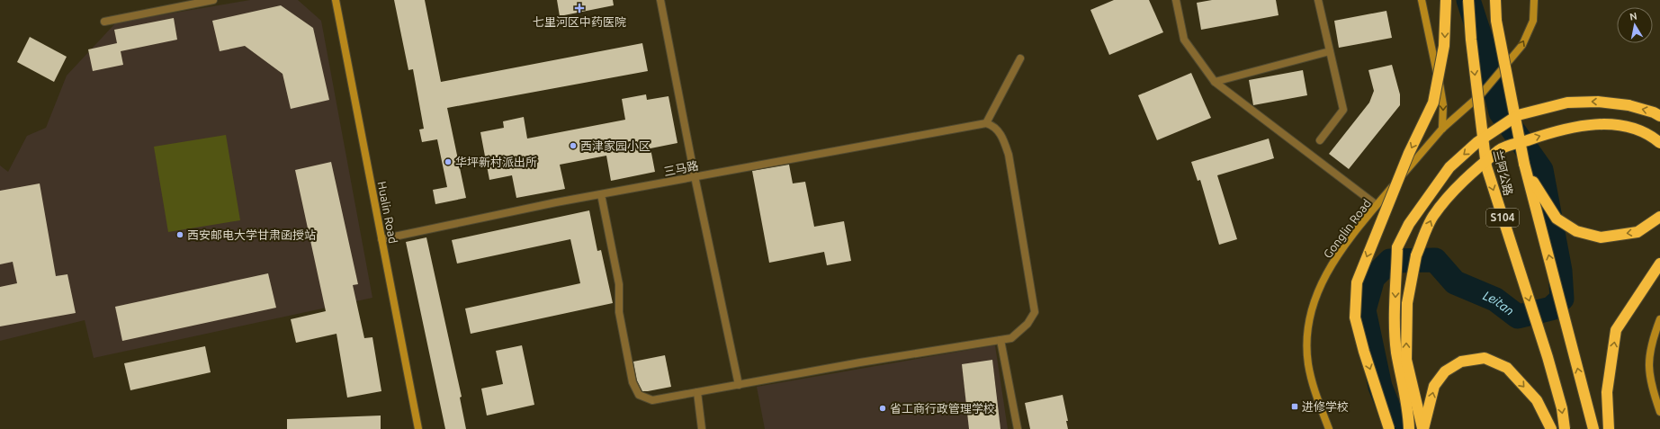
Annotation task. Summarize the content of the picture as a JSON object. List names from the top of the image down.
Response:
{
  "streets": {
    "highway": ["兰阿公路", "S104"],
    "street": ["三马路", "Hualin Road", "Gonglin Road"]
  },
  "crossings": [
    ["三马路", "Hualin Road"]
  ],
  "water": ["Leitan"],
  "places": {
    "health": ["七里河区中药医院"],
    "other": [
      "西津家园小区",
      "华坪新村派出所",
      "西安邮电大学甘肃函授站",
      "省工商行政管理学校"
    ],
    "transit": ["进修学校"]
  },
  "north": "top"
}
